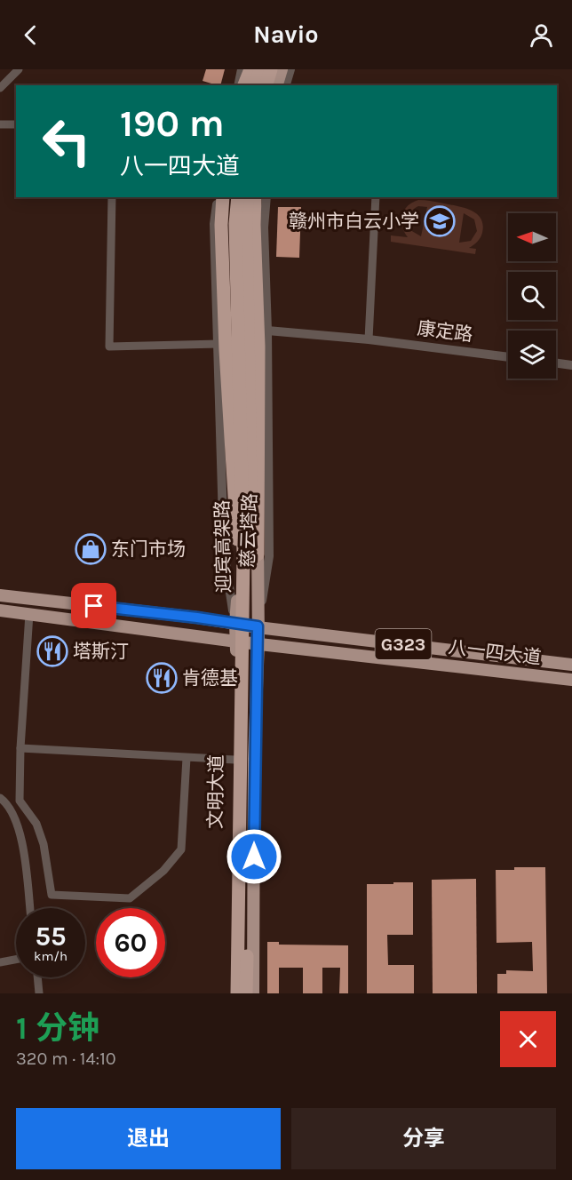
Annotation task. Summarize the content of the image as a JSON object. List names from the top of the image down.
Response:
{
  "streets": {
    "highway": ["迎宾高架路"],
    "main road": [
      "慈云塔路",
      "G323",
      "八一四大道",
      "文明大道"
    ],
    "street": ["康定路"]
  },
  "crossings": [
    ["康定路", "慈云塔路"],
    ["慈云塔路", "八一四大道"],
    ["慈云塔路", "文明大道"],
    ["八一四大道", "文明大道"]
  ],
  "places": {
    "school or university": ["赣州市白云小学"],
    "shop": ["东门市场"],
    "restaurant": ["塔斯汀", "肯德基"]
  },
  "north": "left",
  "page": {
    "header": "Navio",
    "turn": ["190 m", "八一四大道"],
    "speed": "55 km/h",
    "limit": "60",
    "heading": ["1 分钟", "320 m · 14:10"],
    "buttons": ["退出", "分享"]
  }
}
